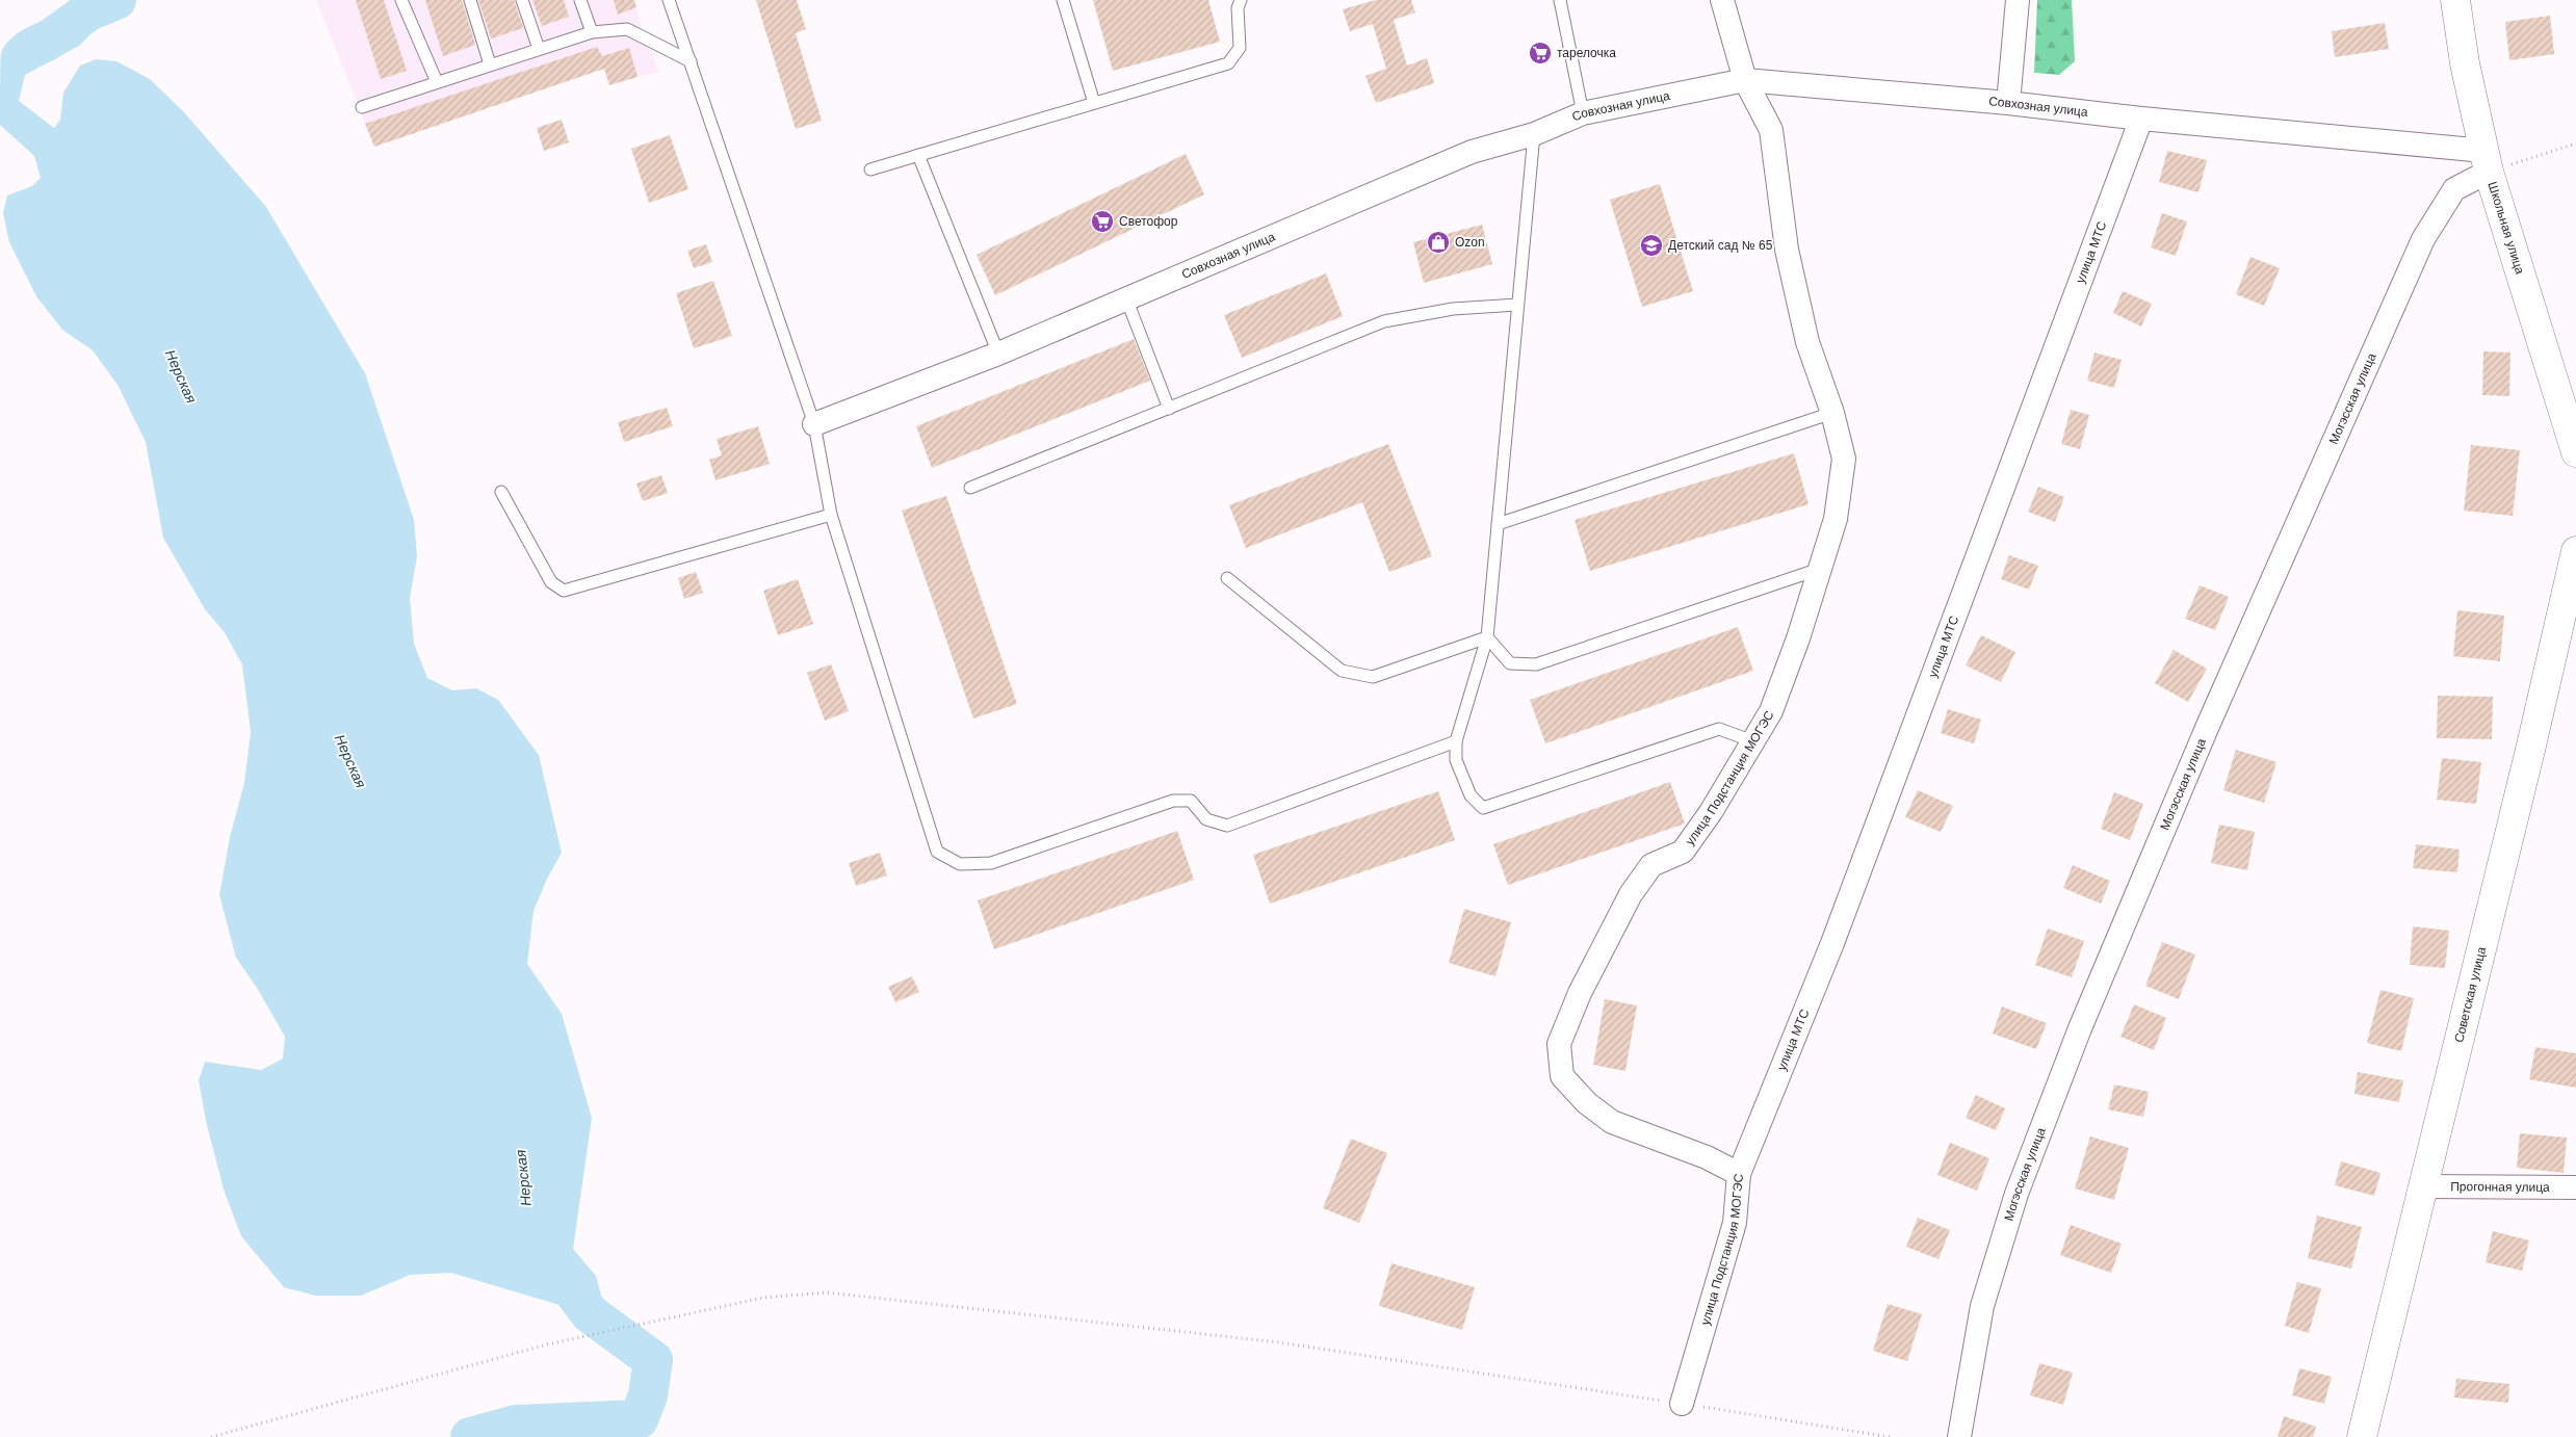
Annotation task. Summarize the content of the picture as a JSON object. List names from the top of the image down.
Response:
{
  "streets": {
    "street": [
      "Совхозная улица",
      "Школьная улица",
      "улица МТС",
      "Могэсская улица",
      "улица Подстанция МОГЭС",
      "Советская улица",
      "Прогонная улица"
    ]
  },
  "crossings": [
    ["Совхозная улица", "Школьная улица"],
    ["Совхозная улица", "улица МТС"],
    ["Совхозная улица", "Могэсская улица"],
    ["Совхозная улица", "улица Подстанция МОГЭС"],
    ["Школьная улица", "Могэсская улица"],
    ["улица МТС", "улица Подстанция МОГЭС"],
    ["Советская улица", "Прогонная улица"]
  ],
  "water": ["Нерская"],
  "places": {
    "supermarket": ["тарелочка", "Светофор"],
    "shop": ["Ozon"],
    "school or university": ["Детский сад № 65"]
  }
}
